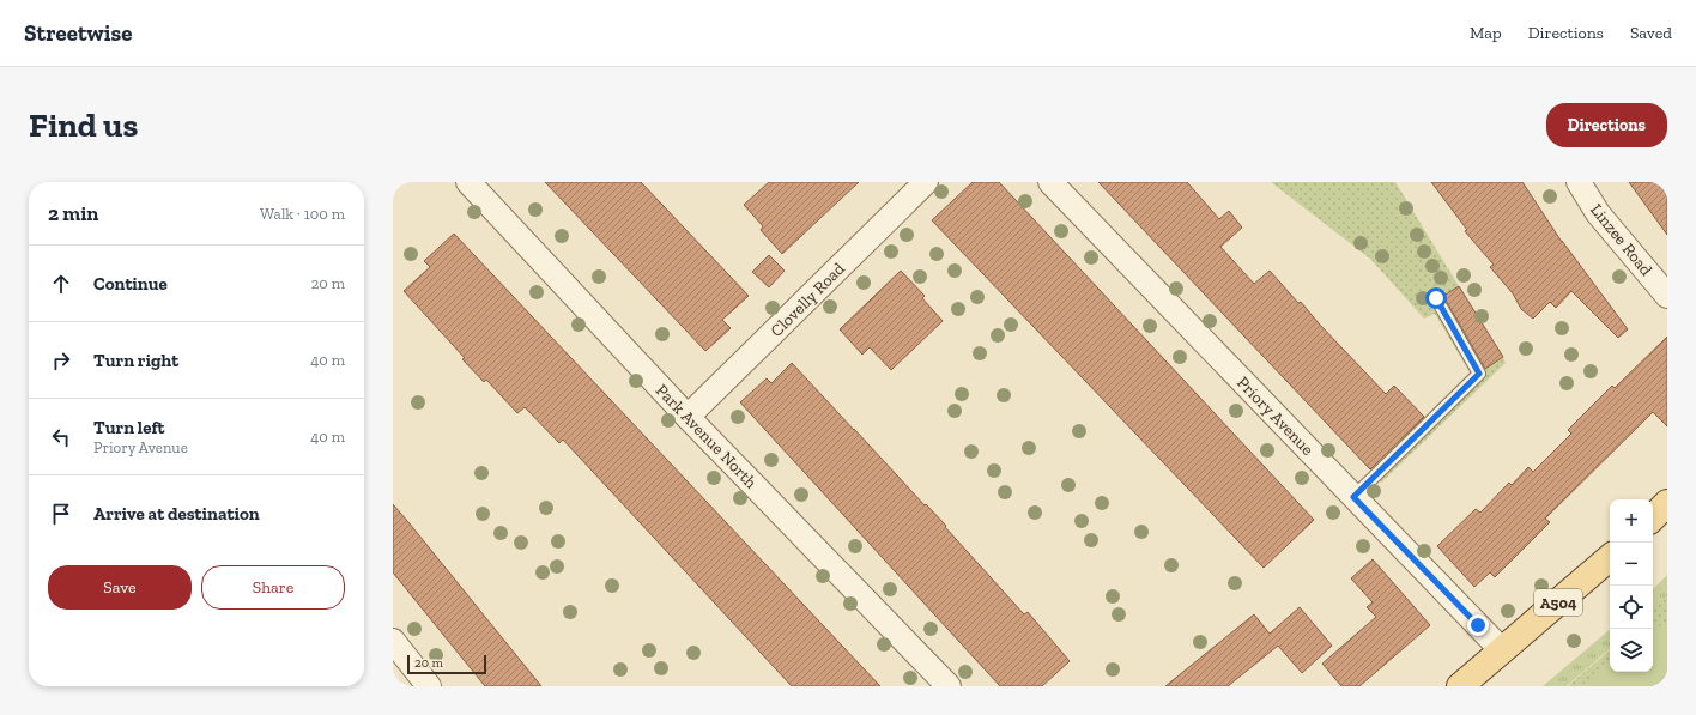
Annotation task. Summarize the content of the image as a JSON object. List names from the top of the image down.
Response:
{
  "streets": {
    "main road": ["A504"],
    "street": [
      "Linzee Road",
      "Clovelly Road",
      "Priory Avenue",
      "Park Avenue North"
    ]
  },
  "crossings": [
    ["Clovelly Road", "Park Avenue North"],
    ["Priory Avenue", "A504"]
  ],
  "scale_bar": "20 m",
  "page": {
    "header": "Streetwise",
    "nav": ["Map", "Directions", "Saved"],
    "buttons": [
      "Directions",
      ["Save", "Share"]
    ],
    "title": "Find us",
    "heading": ["2 min", "Walk · 100 m"],
    "list": [
      ["Continue", "20 m"],
      ["Turn right", "40 m"],
      ["Turn left", "Priory Avenue", "40 m"],
      "Arrive at destination"
    ],
    "map_buttons": ["+", "−"],
    "scale": "20 m"
  }
}
